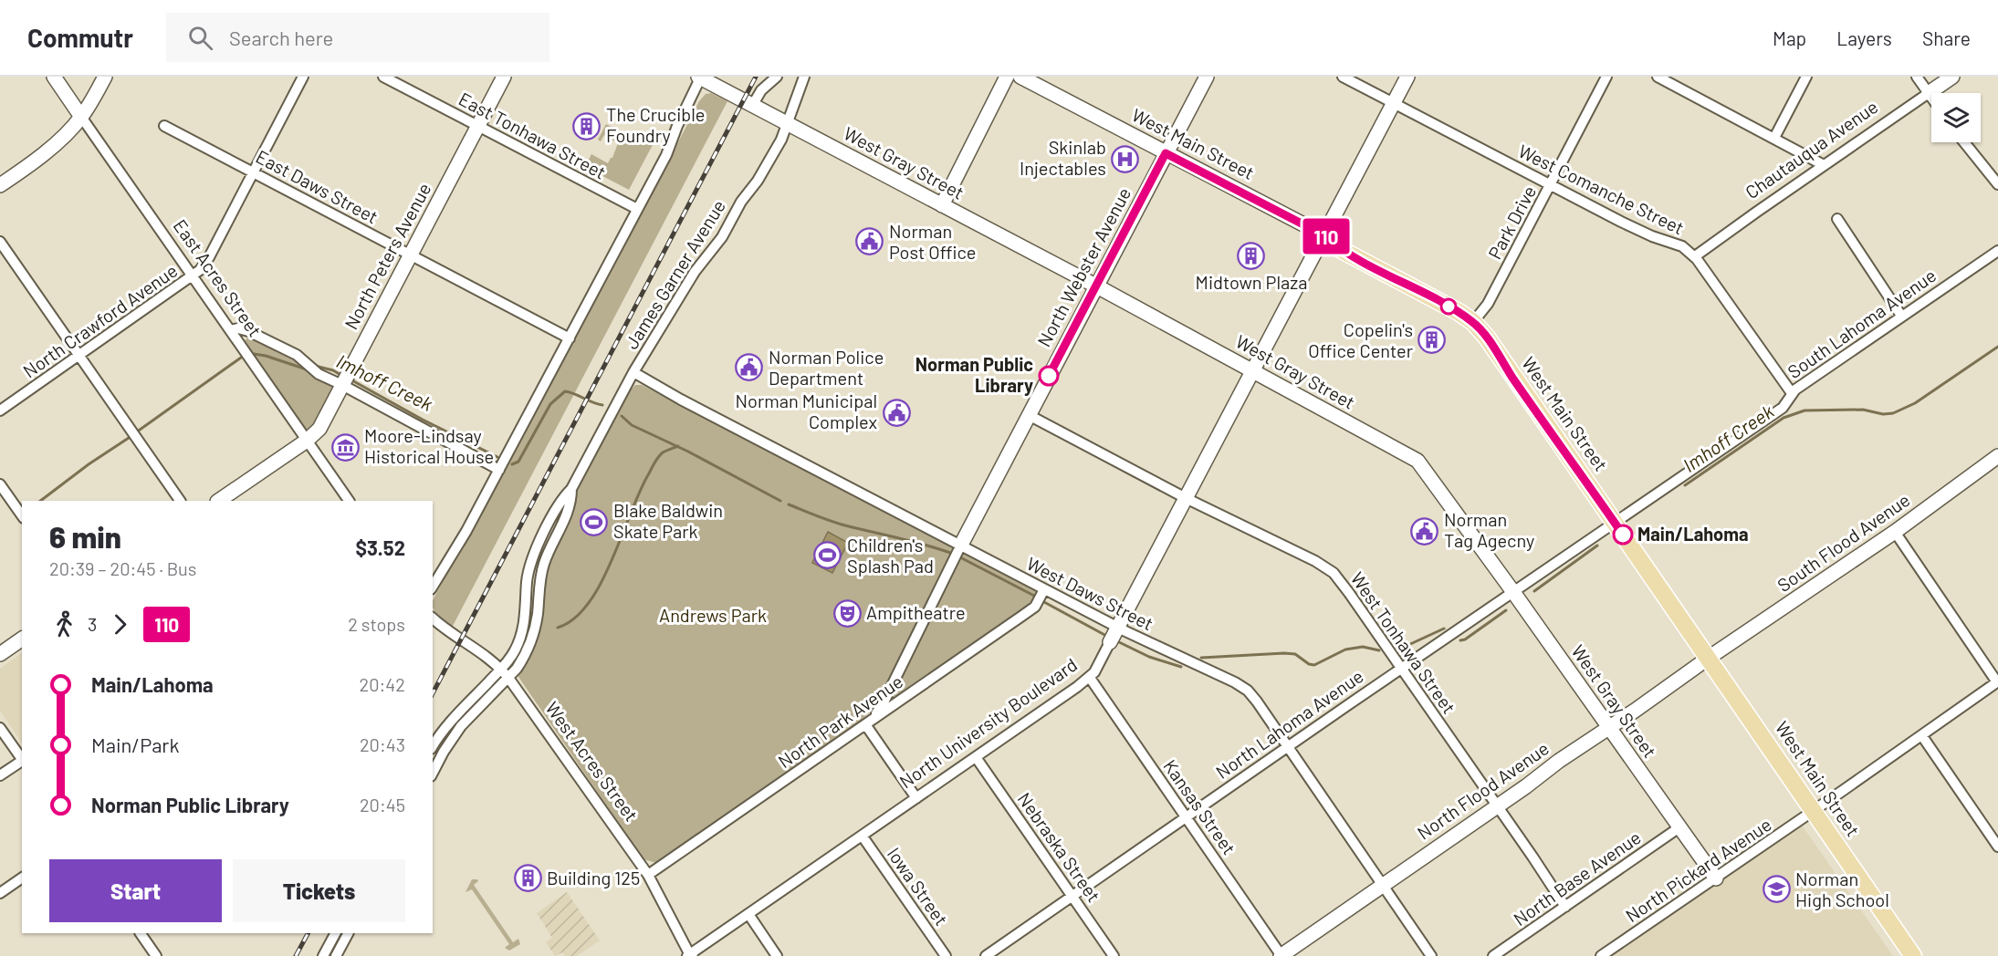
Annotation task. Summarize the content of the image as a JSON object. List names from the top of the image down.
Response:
{
  "streets": {
    "main road": ["West Main Street"],
    "street": [
      "East Tonhawa Street",
      "Chautauqua Avenue",
      "West Gray Street",
      "East Daws Street",
      "West Comanche Street",
      "Park Drive",
      "North Peters Avenue",
      "North Webster Avenue",
      "James Garner Avenue",
      "East Acres Street",
      "North Crawford Avenue",
      "South Lahoma Avenue",
      "South Flood Avenue",
      "West Daws Street",
      "West Tonhawa Street",
      "North Park Avenue",
      "North University Boulevard",
      "North Lahoma Avenue",
      "West Acres Street",
      "North Flood Avenue",
      "Kansas Street",
      "Nebraska Street",
      "North Pickard Avenue",
      "North Base Avenue",
      "Iowa Street"
    ]
  },
  "crossings": [
    ["East Tonhawa Street", "North Peters Avenue"],
    ["West Main Street", "Park Drive"],
    ["West Main Street", "North Webster Avenue"],
    ["West Main Street", "South Lahoma Avenue"],
    ["West Main Street", "South Flood Avenue"],
    ["West Main Street", "North University Boulevard"],
    ["West Main Street", "North Lahoma Avenue"],
    ["West Main Street", "North Flood Avenue"],
    ["West Main Street", "North Pickard Avenue"],
    ["Chautauqua Avenue", "West Comanche Street"],
    ["West Gray Street", "North Webster Avenue"],
    ["West Gray Street", "James Garner Avenue"],
    ["West Gray Street", "North University Boulevard"],
    ["West Gray Street", "North Lahoma Avenue"],
    ["West Gray Street", "North Flood Avenue"],
    ["West Gray Street", "North Pickard Avenue"],
    ["West Gray Street", "North Base Avenue"],
    ["East Daws Street", "North Peters Avenue"],
    ["East Daws Street", "North Crawford Avenue"],
    ["West Comanche Street", "Park Drive"],
    ["West Comanche Street", "South Lahoma Avenue"],
    ["West Comanche Street", "North University Boulevard"],
    ["North Peters Avenue", "East Acres Street"],
    ["North Webster Avenue", "West Daws Street"],
    ["North Webster Avenue", "West Tonhawa Street"],
    ["North Webster Avenue", "North Park Avenue"],
    ["James Garner Avenue", "West Daws Street"],
    ["James Garner Avenue", "West Acres Street"],
    ["East Acres Street", "North Crawford Avenue"],
    ["South Lahoma Avenue", "North Lahoma Avenue"],
    ["South Flood Avenue", "North Flood Avenue"],
    ["West Daws Street", "North Park Avenue"],
    ["West Daws Street", "North University Boulevard"],
    ["West Daws Street", "North Lahoma Avenue"],
    ["West Daws Street", "North Flood Avenue"],
    ["West Tonhawa Street", "North University Boulevard"],
    ["West Tonhawa Street", "North Lahoma Avenue"],
    ["West Tonhawa Street", "North Flood Avenue"],
    ["West Tonhawa Street", "North Base Avenue"],
    ["North Park Avenue", "West Acres Street"],
    ["North University Boulevard", "West Acres Street"],
    ["North University Boulevard", "Kansas Street"],
    ["North University Boulevard", "Nebraska Street"],
    ["North University Boulevard", "Iowa Street"],
    ["North Lahoma Avenue", "Kansas Street"],
    ["North Lahoma Avenue", "Nebraska Street"],
    ["North Flood Avenue", "Kansas Street"]
  ],
  "water": ["Imhoff Creek"],
  "parks": ["Andrews Park"],
  "places": {
    "building": [
      "The Crucible Foundry",
      "Midtown Plaza",
      "Copelin's Office Center",
      "Building 125"
    ],
    "hospital": ["Skinlab Injectables"],
    "public building": [
      "Norman Post Office",
      "Norman Police Department",
      "Norman Municipal Complex",
      "Norman Tag Agecny"
    ],
    "other": ["Norman Public Library", "Main/Lahoma"],
    "museum": ["Moore-Lindsay Historical House"],
    "sports": ["Blake Baldwin Skate Park", "Children's Splash Pad"],
    "theatre": ["Ampitheatre"],
    "school or university": ["Norman High School"]
  },
  "lines": ["bus line 110"],
  "page": {
    "header": "Commutr",
    "search": "Search here",
    "nav": ["Map", "Layers", "Share"],
    "on_map": "110",
    "heading": ["6 min", "20:39 – 20:45 · Bus", "$3.52"],
    "legs": ["3", "110", "2 stops"],
    "list": [
      {
        "name": "Main/Lahoma",
        "value": "20:42"
      },
      {
        "name": "Main/Park",
        "value": "20:43"
      },
      {
        "name": "Norman Public Library",
        "value": "20:45"
      }
    ],
    "buttons": ["Start", "Tickets"]
  }
}
